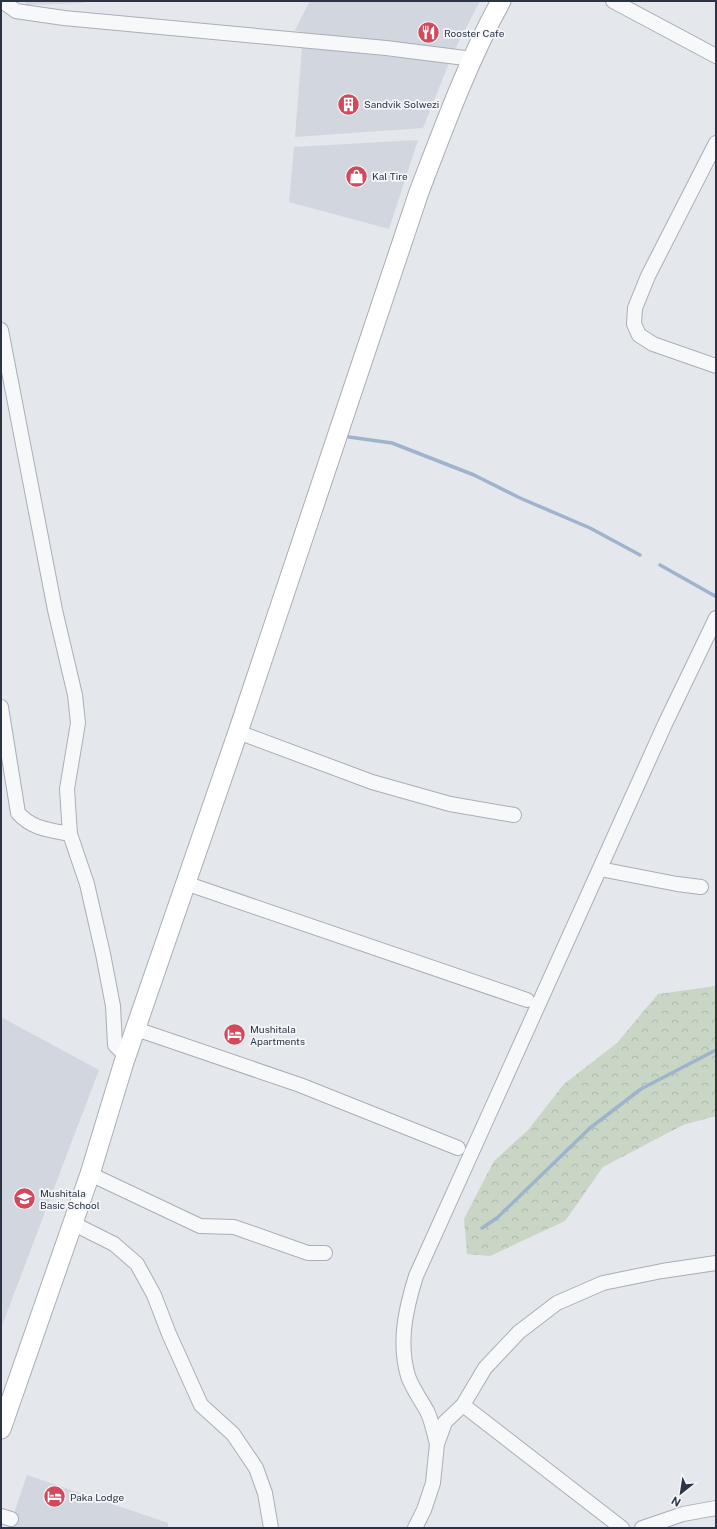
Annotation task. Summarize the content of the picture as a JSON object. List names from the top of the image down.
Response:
{
  "places": {
    "restaurant": ["Rooster Cafe"],
    "building": ["Sandvik Solwezi"],
    "shop": ["Kal Tire"],
    "hotel": ["Mushitala Apartments", "Paka Lodge"],
    "school or university": ["Mushitala Basic School"]
  },
  "north": "bottom left"
}
